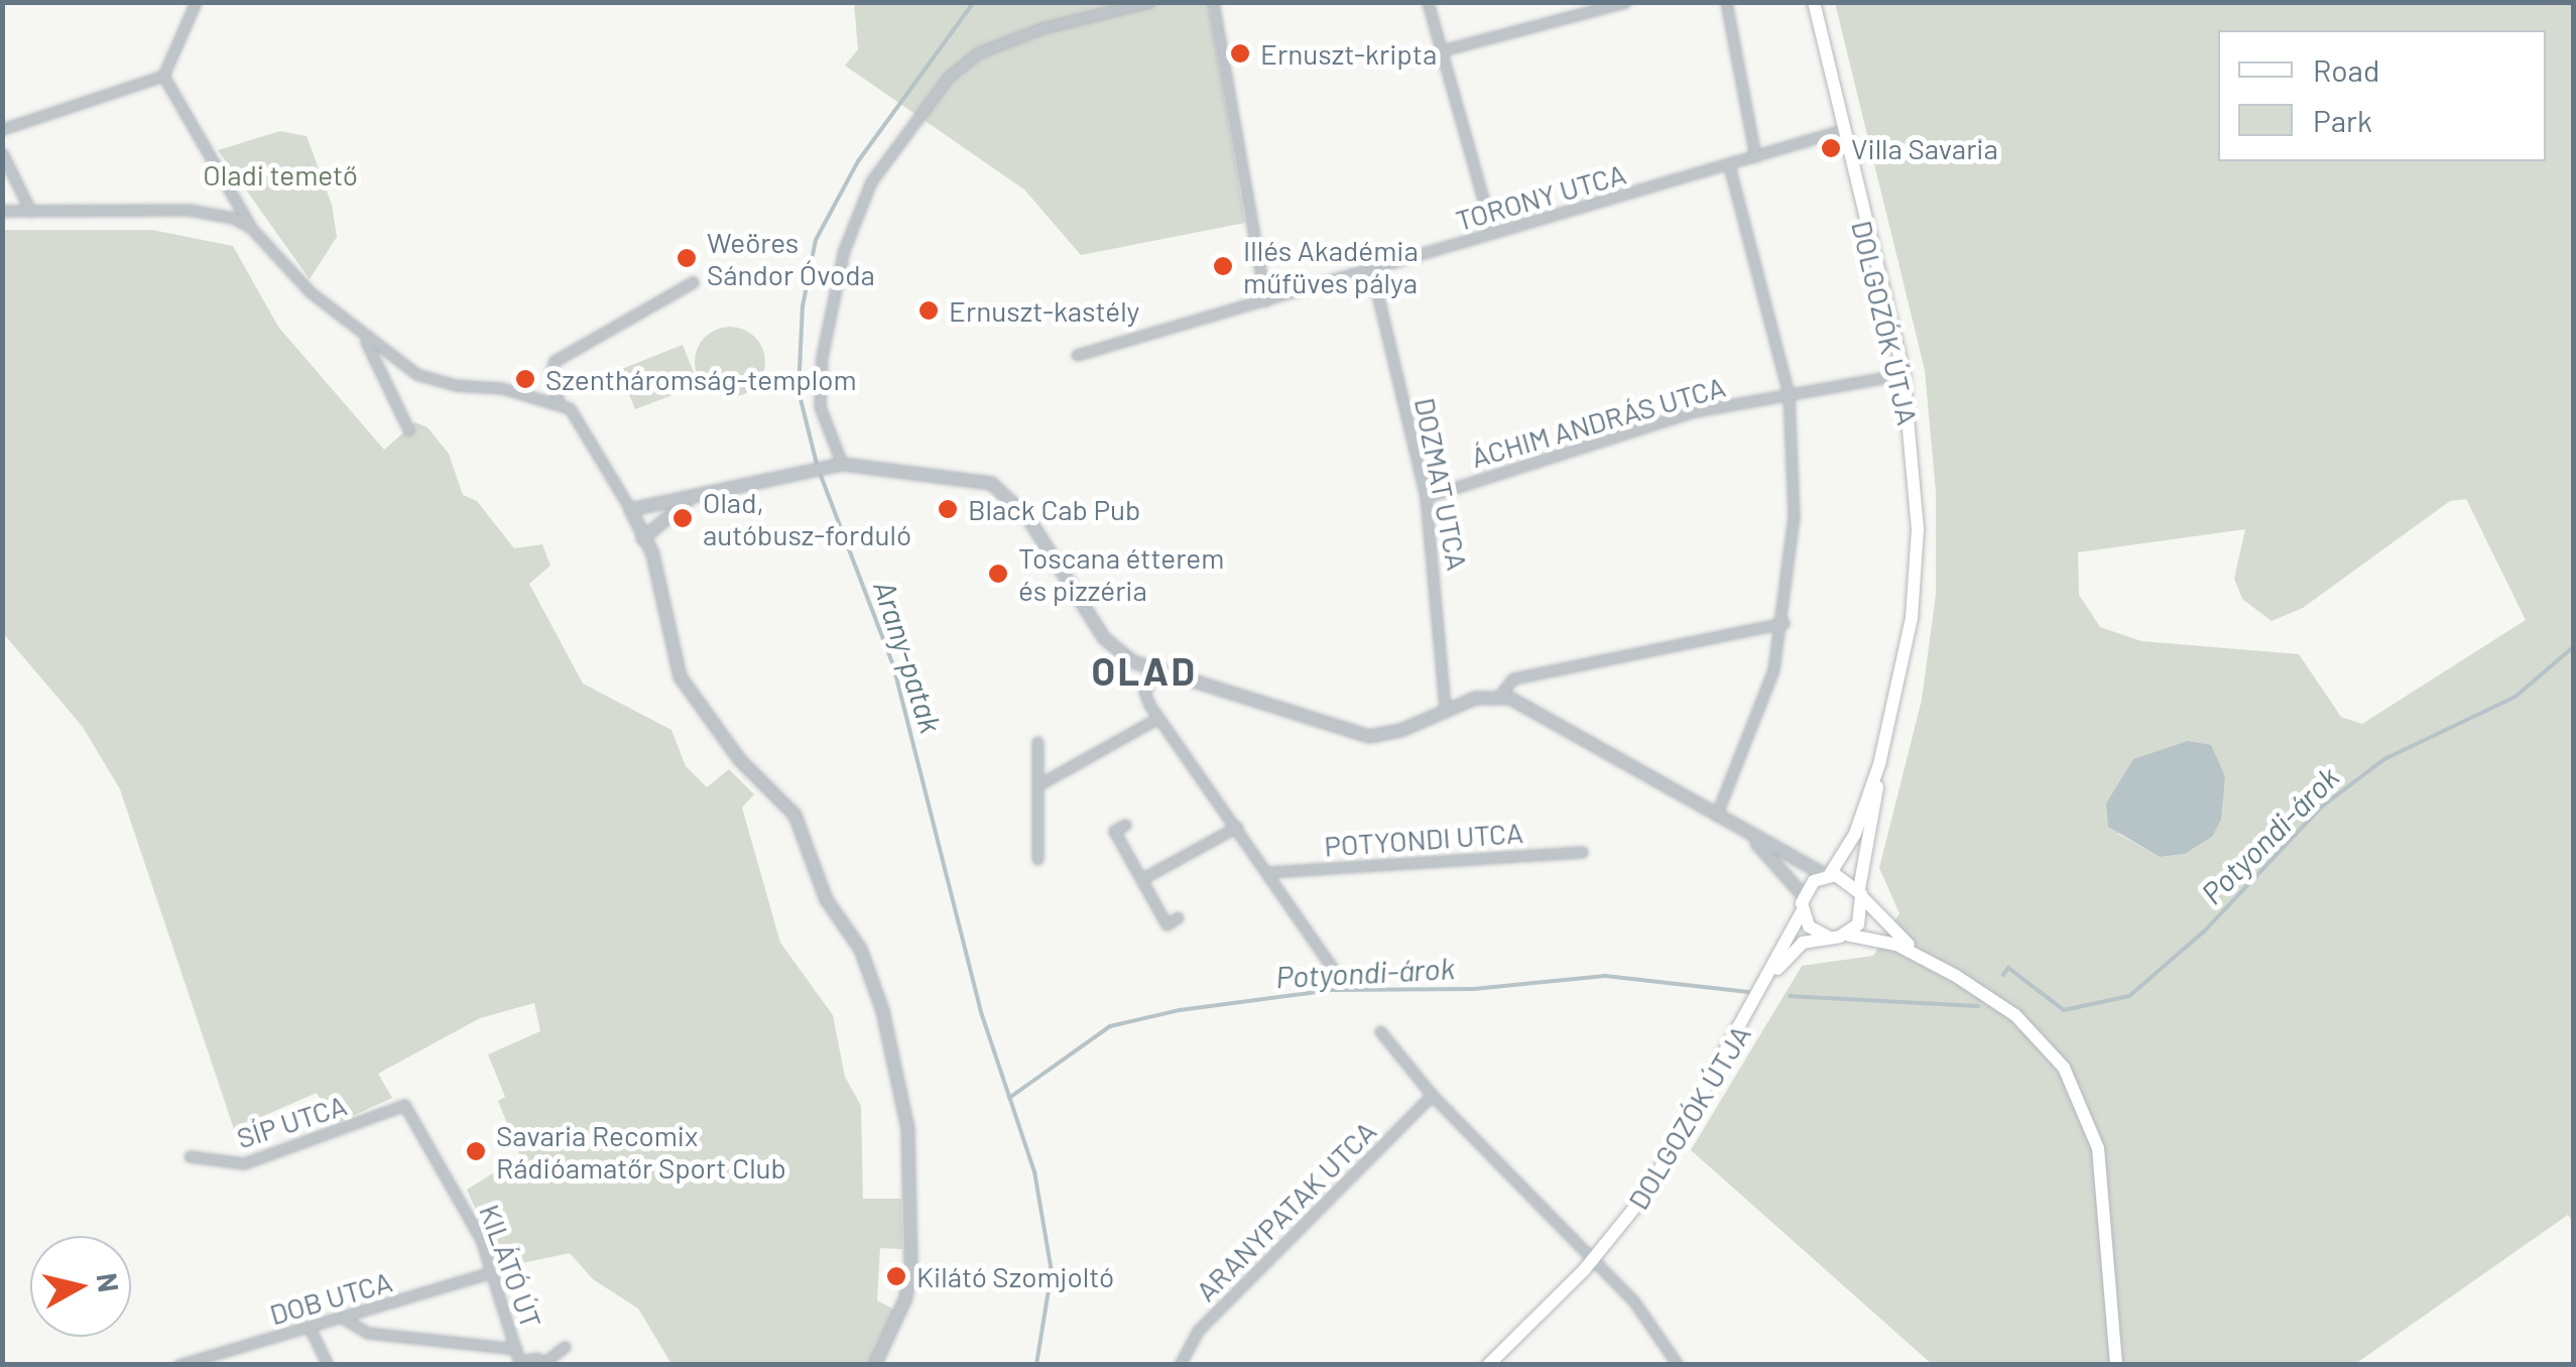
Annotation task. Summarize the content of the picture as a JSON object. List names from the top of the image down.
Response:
{
  "streets": {
    "main road": ["DOLGOZÓK ÚTJA"],
    "street": [
      "TORONY UTCA",
      "ÁCHIM ANDRÁS UTCA",
      "DOZMAT UTCA",
      "POTYONDI UTCA",
      "SÍP UTCA",
      "ARANYPATAK UTCA",
      "KILÁTÓ ÚT",
      "DOB UTCA"
    ]
  },
  "crossings": [
    ["TORONY UTCA", "DOLGOZÓK ÚTJA"],
    ["TORONY UTCA", "DOZMAT UTCA"],
    ["DOLGOZÓK ÚTJA", "ÁCHIM ANDRÁS UTCA"],
    ["ÁCHIM ANDRÁS UTCA", "DOZMAT UTCA"],
    ["SÍP UTCA", "KILÁTÓ ÚT"],
    ["KILÁTÓ ÚT", "DOB UTCA"]
  ],
  "districts": ["OLAD"],
  "water": ["Arany-patak", "Potyondi-árok"],
  "parks": ["Oladi temető"],
  "places": [
    "Ernuszt-kripta",
    "Villa Savaria",
    "Weöres Sándor Óvoda",
    "Illés Akadémia műfüves pálya",
    "Ernuszt-kastély",
    "Szentháromság-templom",
    "Black Cab Pub",
    "Olad, autóbusz-forduló",
    "Toscana étterem és pizzéria",
    "Savaria Recomix Rádióamatőr Sport Club",
    "Kilátó Szomjoltó"
  ],
  "legend": ["Road", "Park"],
  "north": "right"
}
